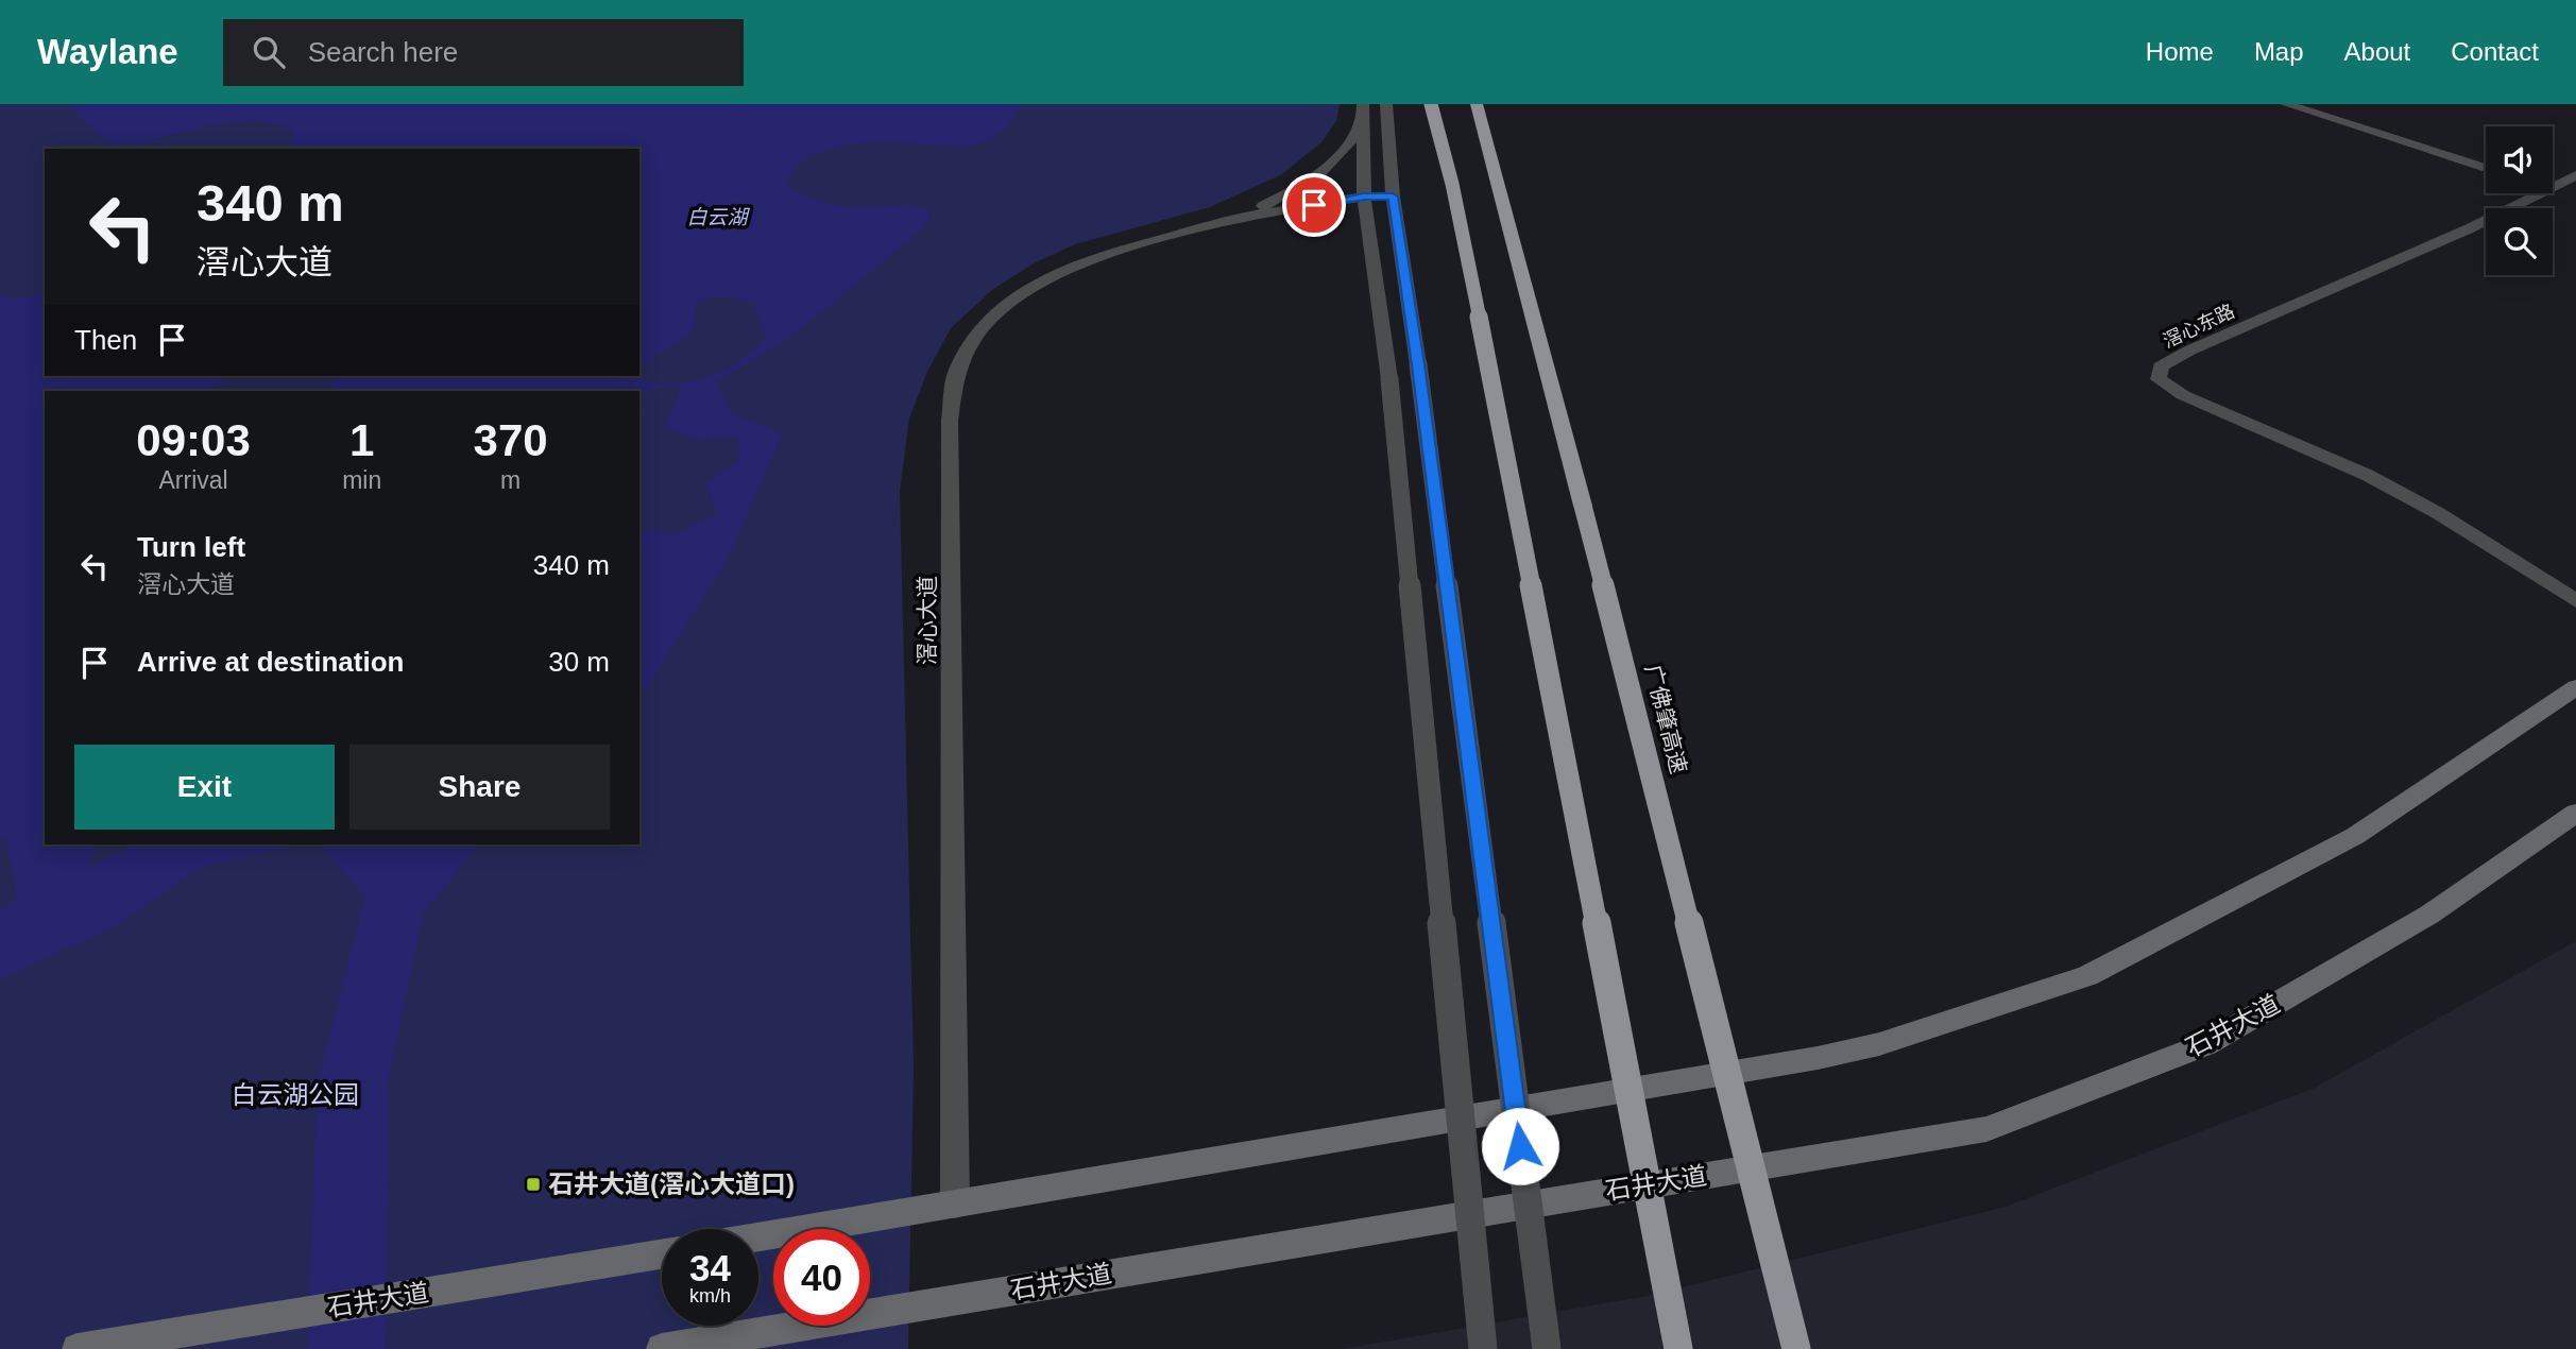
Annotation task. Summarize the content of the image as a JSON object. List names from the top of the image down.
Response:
{
  "streets": {
    "highway": ["广佛肇高速"],
    "main road": ["石井大道"],
    "street": ["滘心东路", "滘心大道"]
  },
  "water": ["白云湖"],
  "parks": ["白云湖公园"],
  "places": {
    "transit": ["石井大道(滘心大道口)"]
  },
  "page": {
    "header": "Waylane",
    "search": "Search here",
    "nav": [
      "Home",
      "Map",
      "About",
      "Contact"
    ],
    "turn": ["340 m", "滘心大道"],
    "then": "Then",
    "eta": [
      "09:03",
      "Arrival",
      "1",
      "min",
      "370",
      "m"
    ],
    "list": [
      {
        "name": "Turn left",
        "note": "滘心大道",
        "value": "340 m"
      },
      {
        "name": "Arrive at destination",
        "value": "30 m"
      }
    ],
    "buttons": ["Exit", "Share"],
    "speed": "34 km/h",
    "limit": "40"
  }
}
